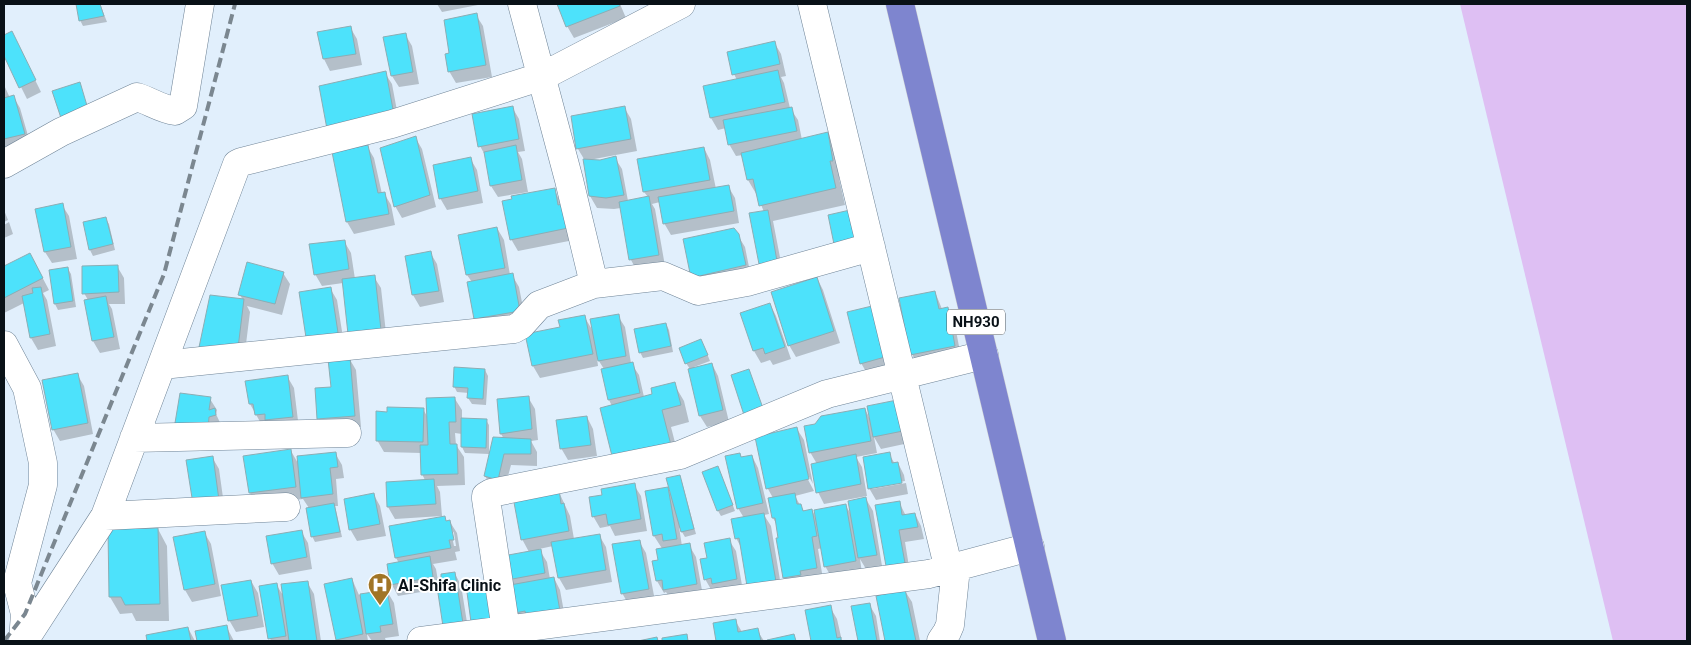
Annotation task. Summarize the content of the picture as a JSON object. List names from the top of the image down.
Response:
{
  "streets": {
    "highway": ["NH930"]
  },
  "places": {
    "hospital": ["Al-Shifa Clinic"]
  }
}
